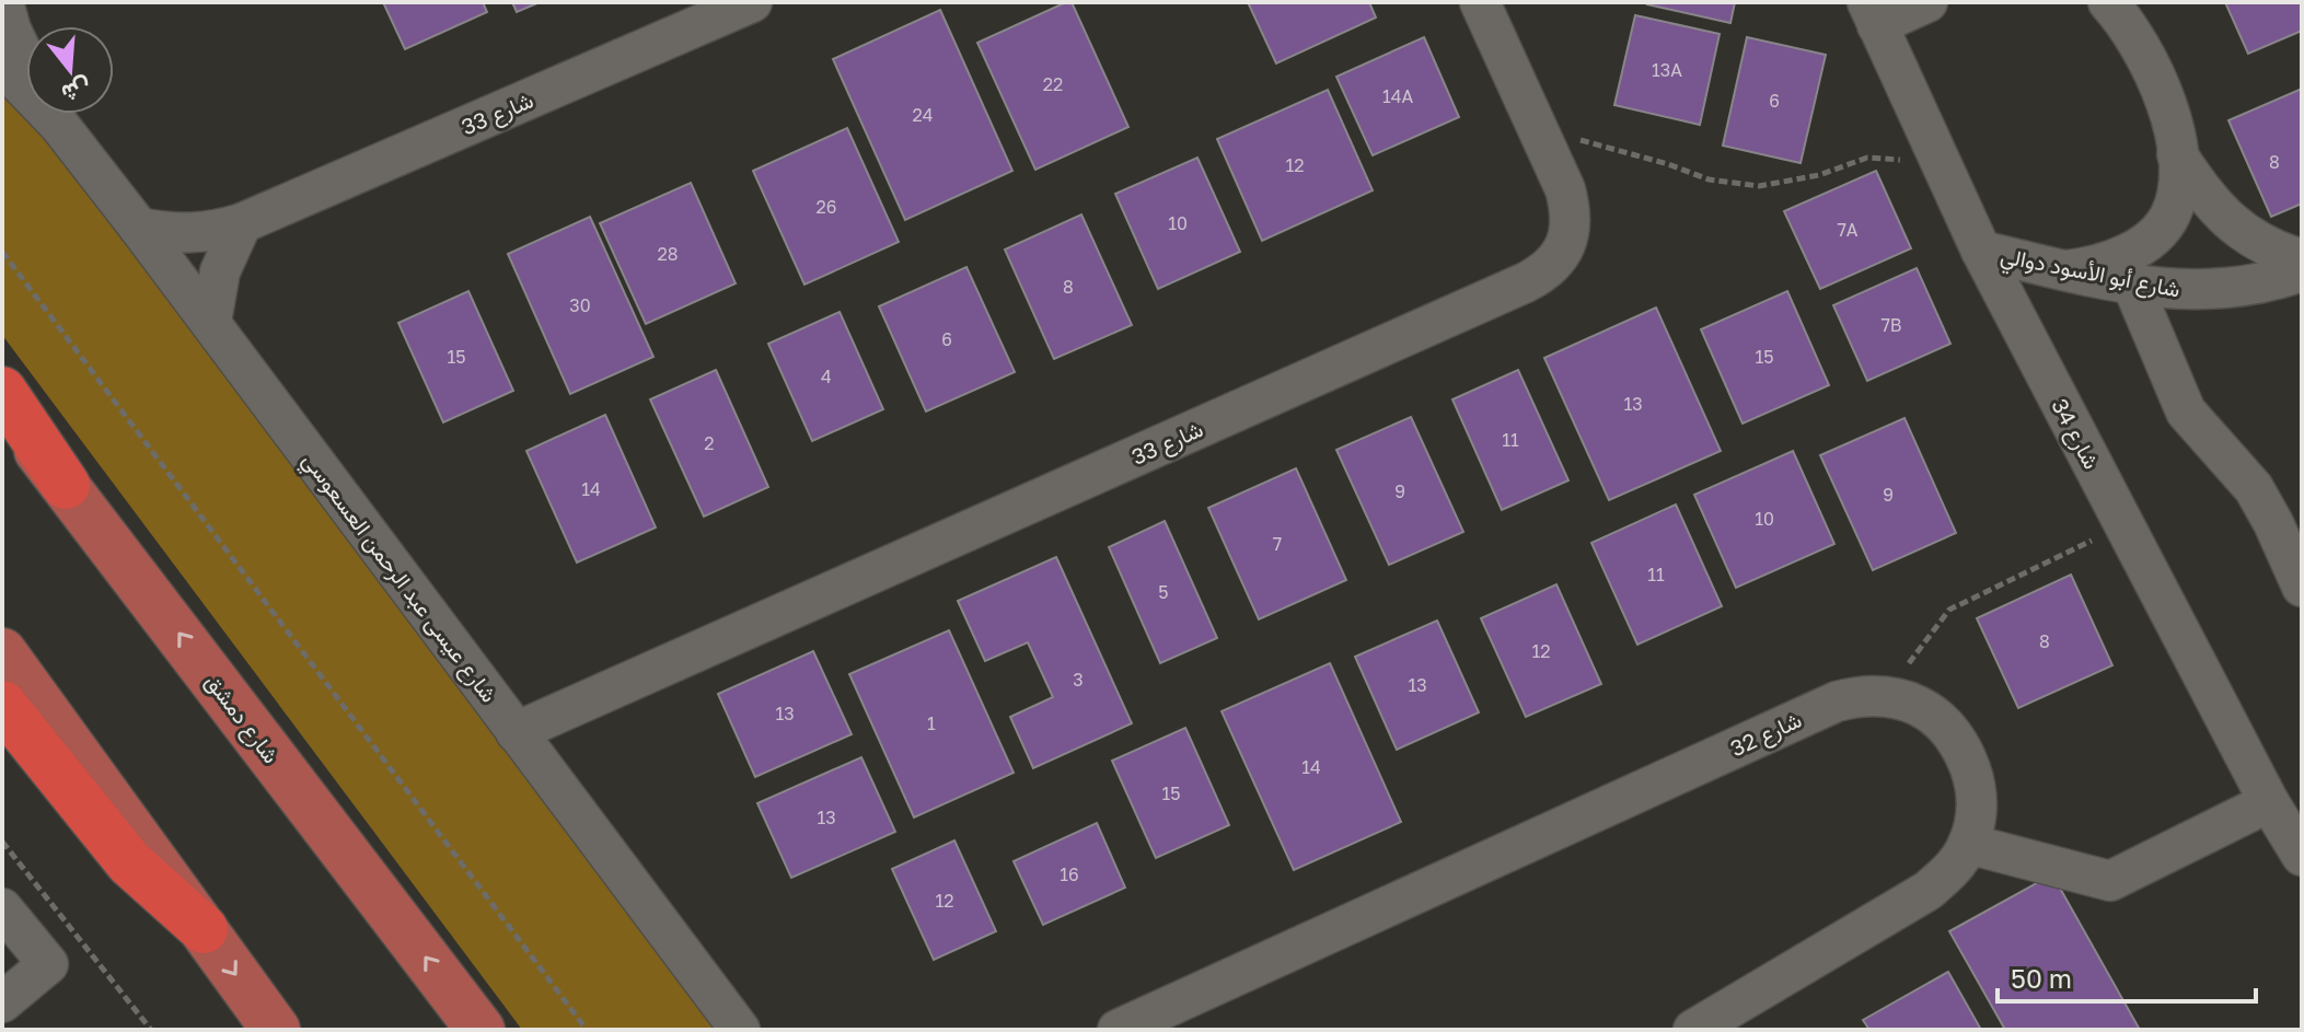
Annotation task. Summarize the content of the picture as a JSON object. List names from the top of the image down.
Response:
{
  "streets": {
    "main road": ["شارع دمشق"],
    "street": [
      "شارع 33",
      "شارع أبو الأسود دوالي",
      "شارع 34",
      "شارع عيسى عبد الرحمن العسعوسي",
      "شارع 32"
    ]
  },
  "crossings": [
    ["شارع 33", "شارع عيسى عبد الرحمن العسعوسي"],
    ["شارع أبو الأسود دوالي", "شارع 34"]
  ],
  "house_numbers": [
    "13A",
    "22",
    "14A",
    "6",
    "24",
    "8",
    "12",
    "26",
    "10",
    "7A",
    "28",
    "8",
    "30",
    "7B",
    "6",
    "15",
    "15",
    "4",
    "13",
    "11",
    "2",
    "14",
    "9",
    "9",
    "10",
    "7",
    "11",
    "5",
    "8",
    "12",
    "3",
    "13",
    "13",
    "1",
    "14",
    "15",
    "13",
    "16",
    "12"
  ],
  "scale_bar": "50 m",
  "north": "bottom"
}
